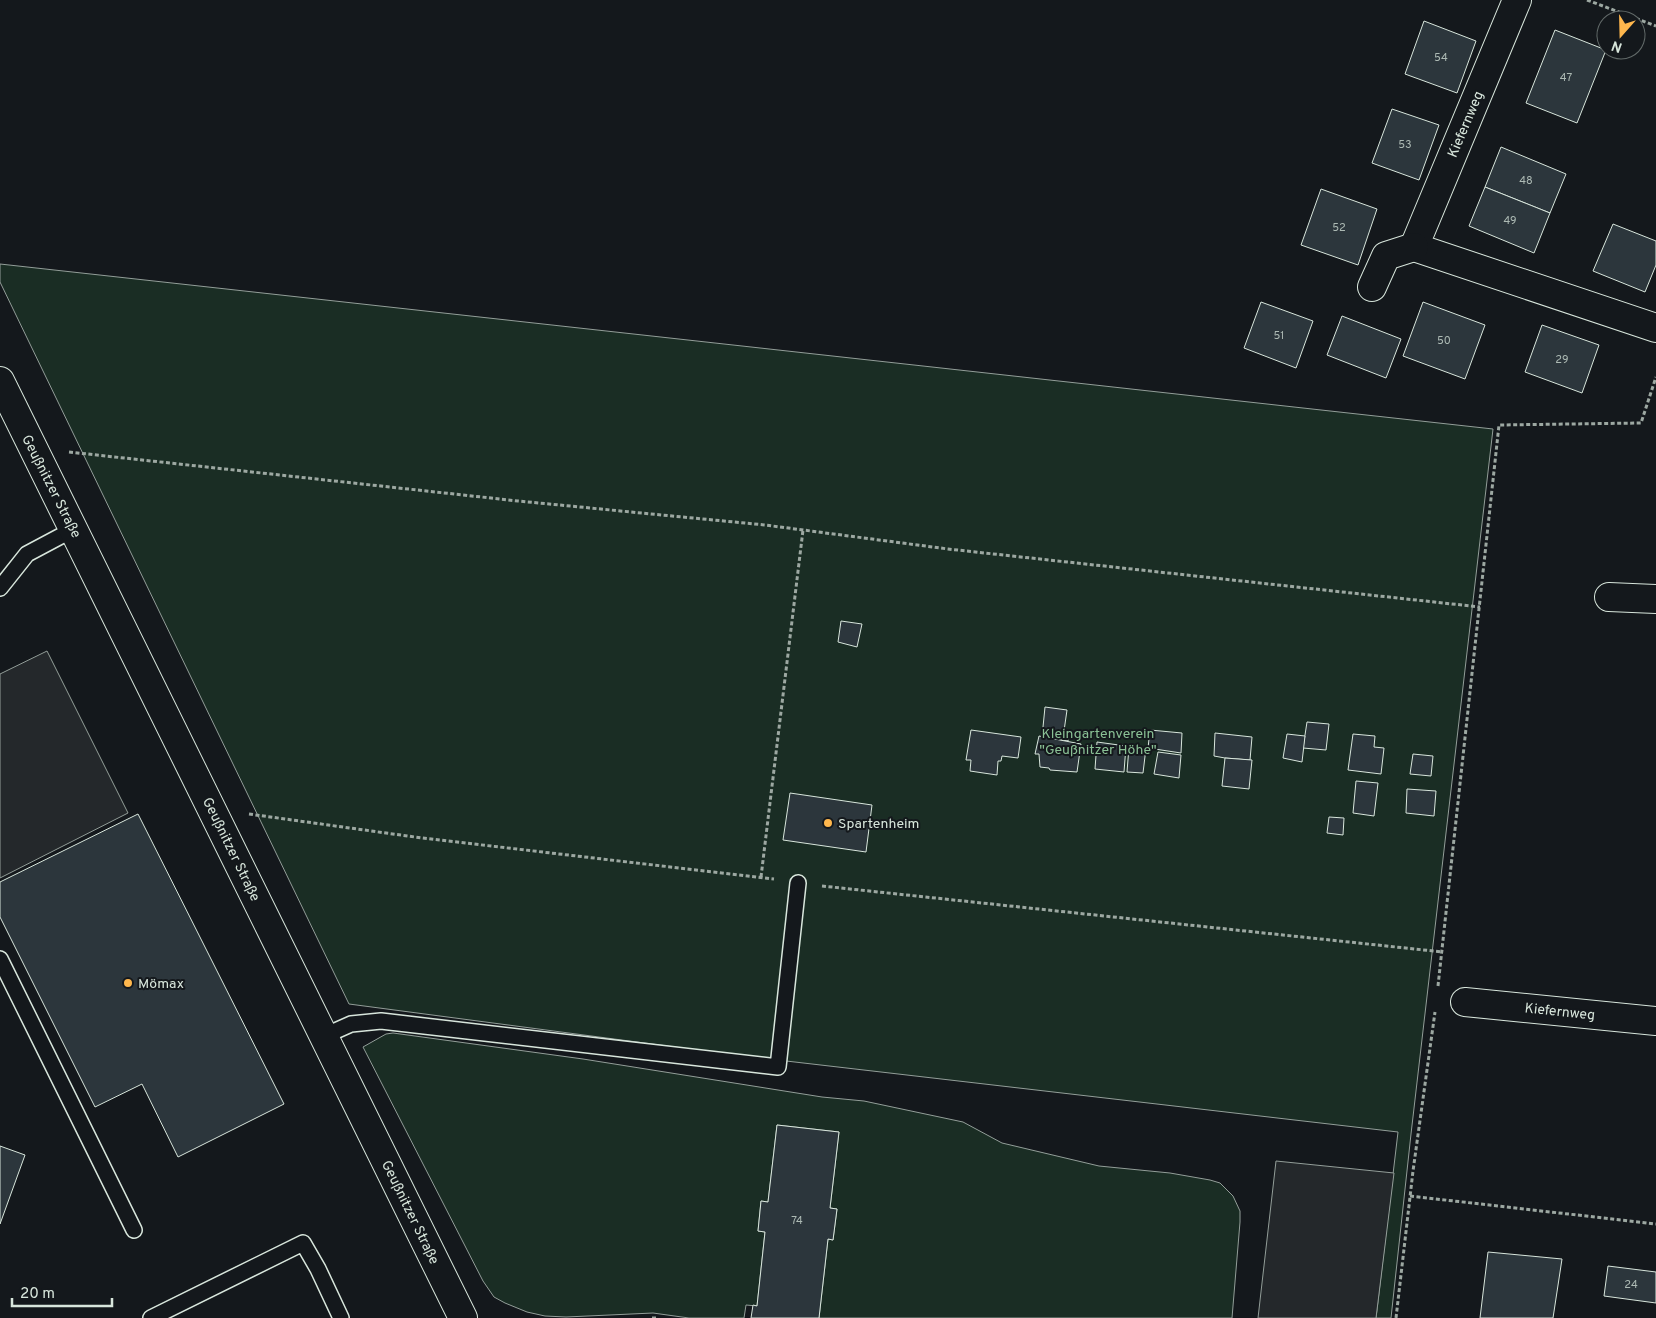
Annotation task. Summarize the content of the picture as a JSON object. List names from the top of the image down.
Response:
{
  "streets": {
    "main road": ["Kiefernweg", "Geußnitzer Straße"]
  },
  "parks": ["Kleingartenverein \"Geußnitzer Höhe\""],
  "places": ["Spartenheim", "Mömax"],
  "house_numbers": [
    "54",
    "47",
    "53",
    "48",
    "49",
    "52",
    "51",
    "50",
    "29",
    "74",
    "24"
  ],
  "scale_bar": "20 m",
  "north": "bottom"
}
